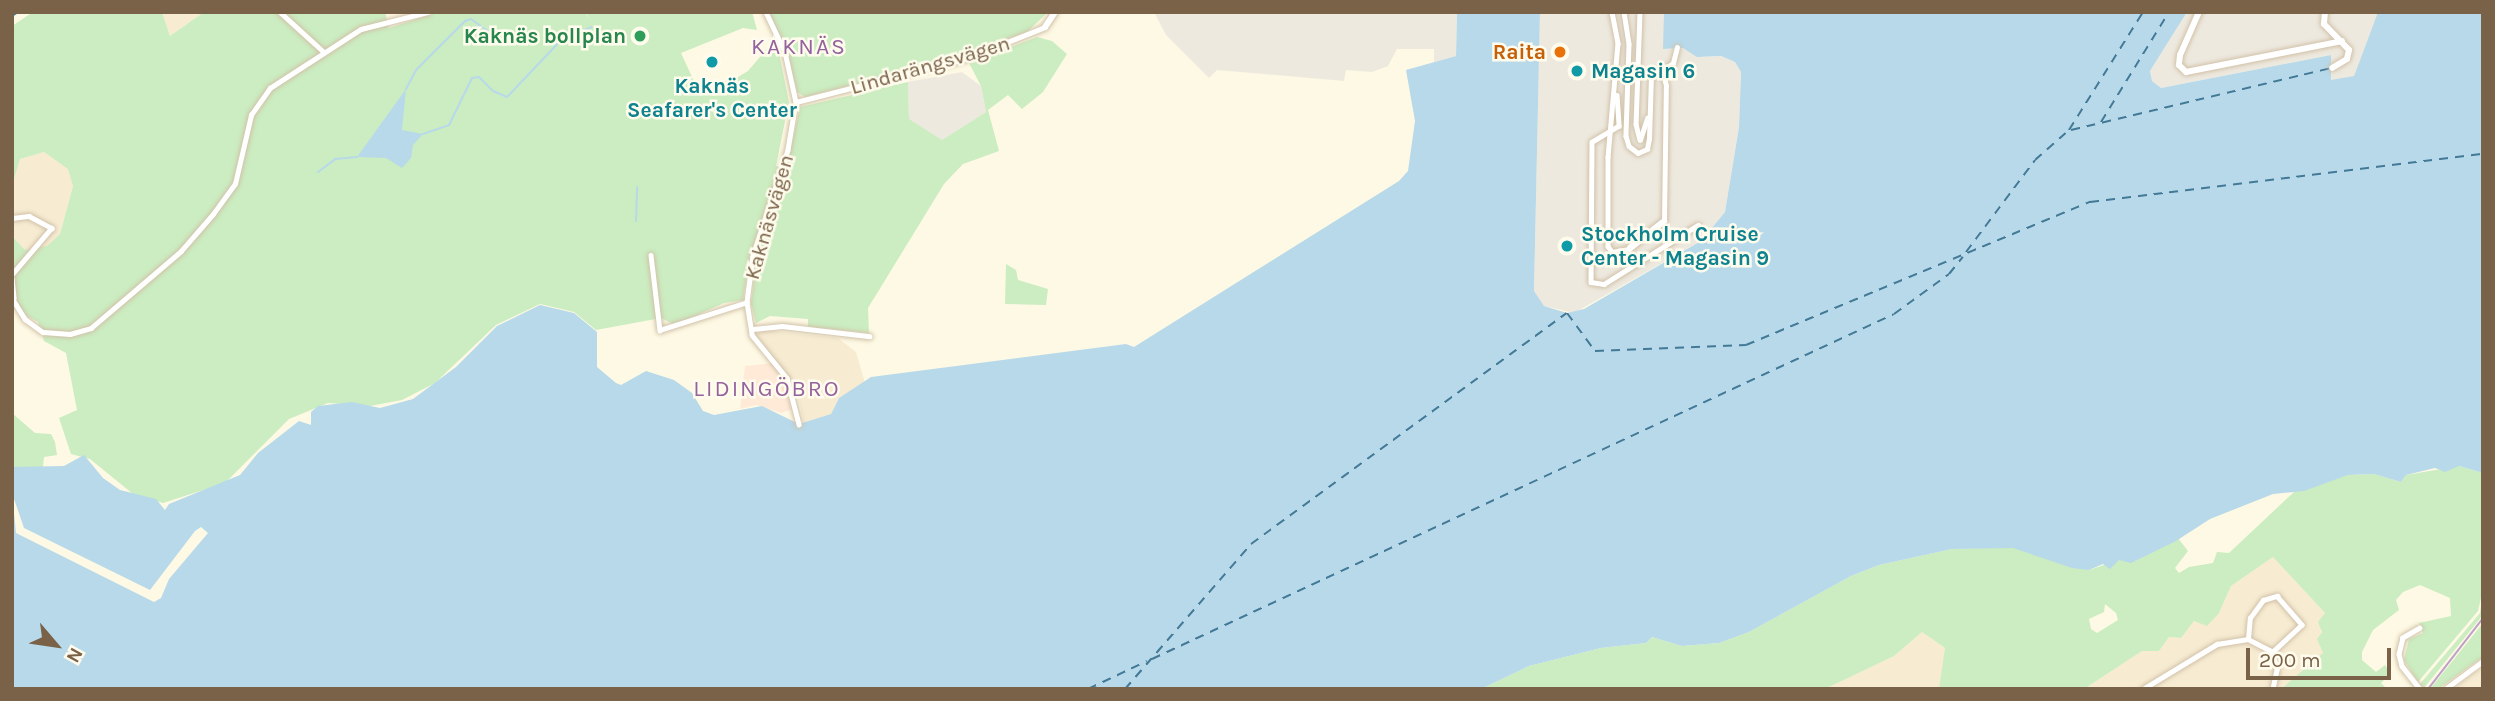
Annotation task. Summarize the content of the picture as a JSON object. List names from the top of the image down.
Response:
{
  "streets": {
    "main road": ["Lindarängsvägen"],
    "street": ["Kaknäsvägen"]
  },
  "crossings": [
    ["Lindarängsvägen", "Kaknäsvägen"]
  ],
  "districts": ["KAKNÄS", "LIDINGÖBRO"],
  "places": [
    "Kaknäs bollplan",
    "Raita",
    "Kaknäs Seafarer's Center",
    "Magasin 6",
    "Stockholm Cruise Center - Magasin 9"
  ],
  "scale_bar": "200 m",
  "north": "bottom right"
}
